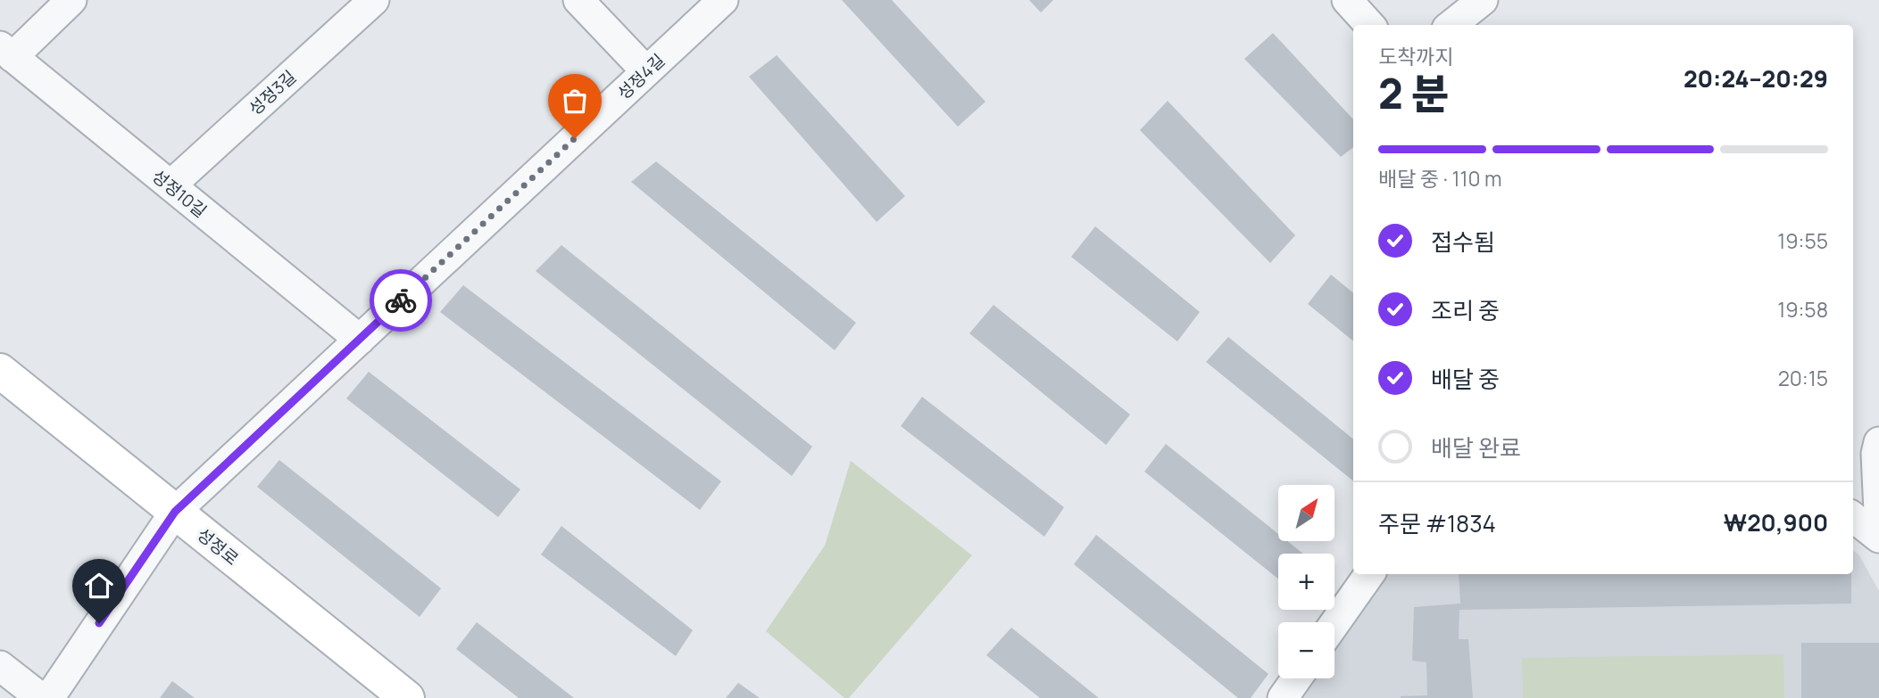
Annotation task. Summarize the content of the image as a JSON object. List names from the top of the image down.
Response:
{
  "streets": {
    "street": [
      "성정4길",
      "성정3길",
      "성정10길",
      "성정로"
    ]
  },
  "crossings": [
    ["성정4길", "성정10길"],
    ["성정4길", "성정로"],
    ["성정3길", "성정10길"]
  ],
  "north": "top right",
  "page": {
    "heading": ["2 분", "도착까지", "20:24–20:29"],
    "panel": ["주문 #1834", "₩20,900"],
    "bar": "배달 중 · 110 m",
    "list": [
      ["접수됨", "19:55"],
      ["조리 중", "19:58"],
      ["배달 중", "20:15"],
      "배달 완료"
    ],
    "map_buttons": ["+", "−"]
  }
}
